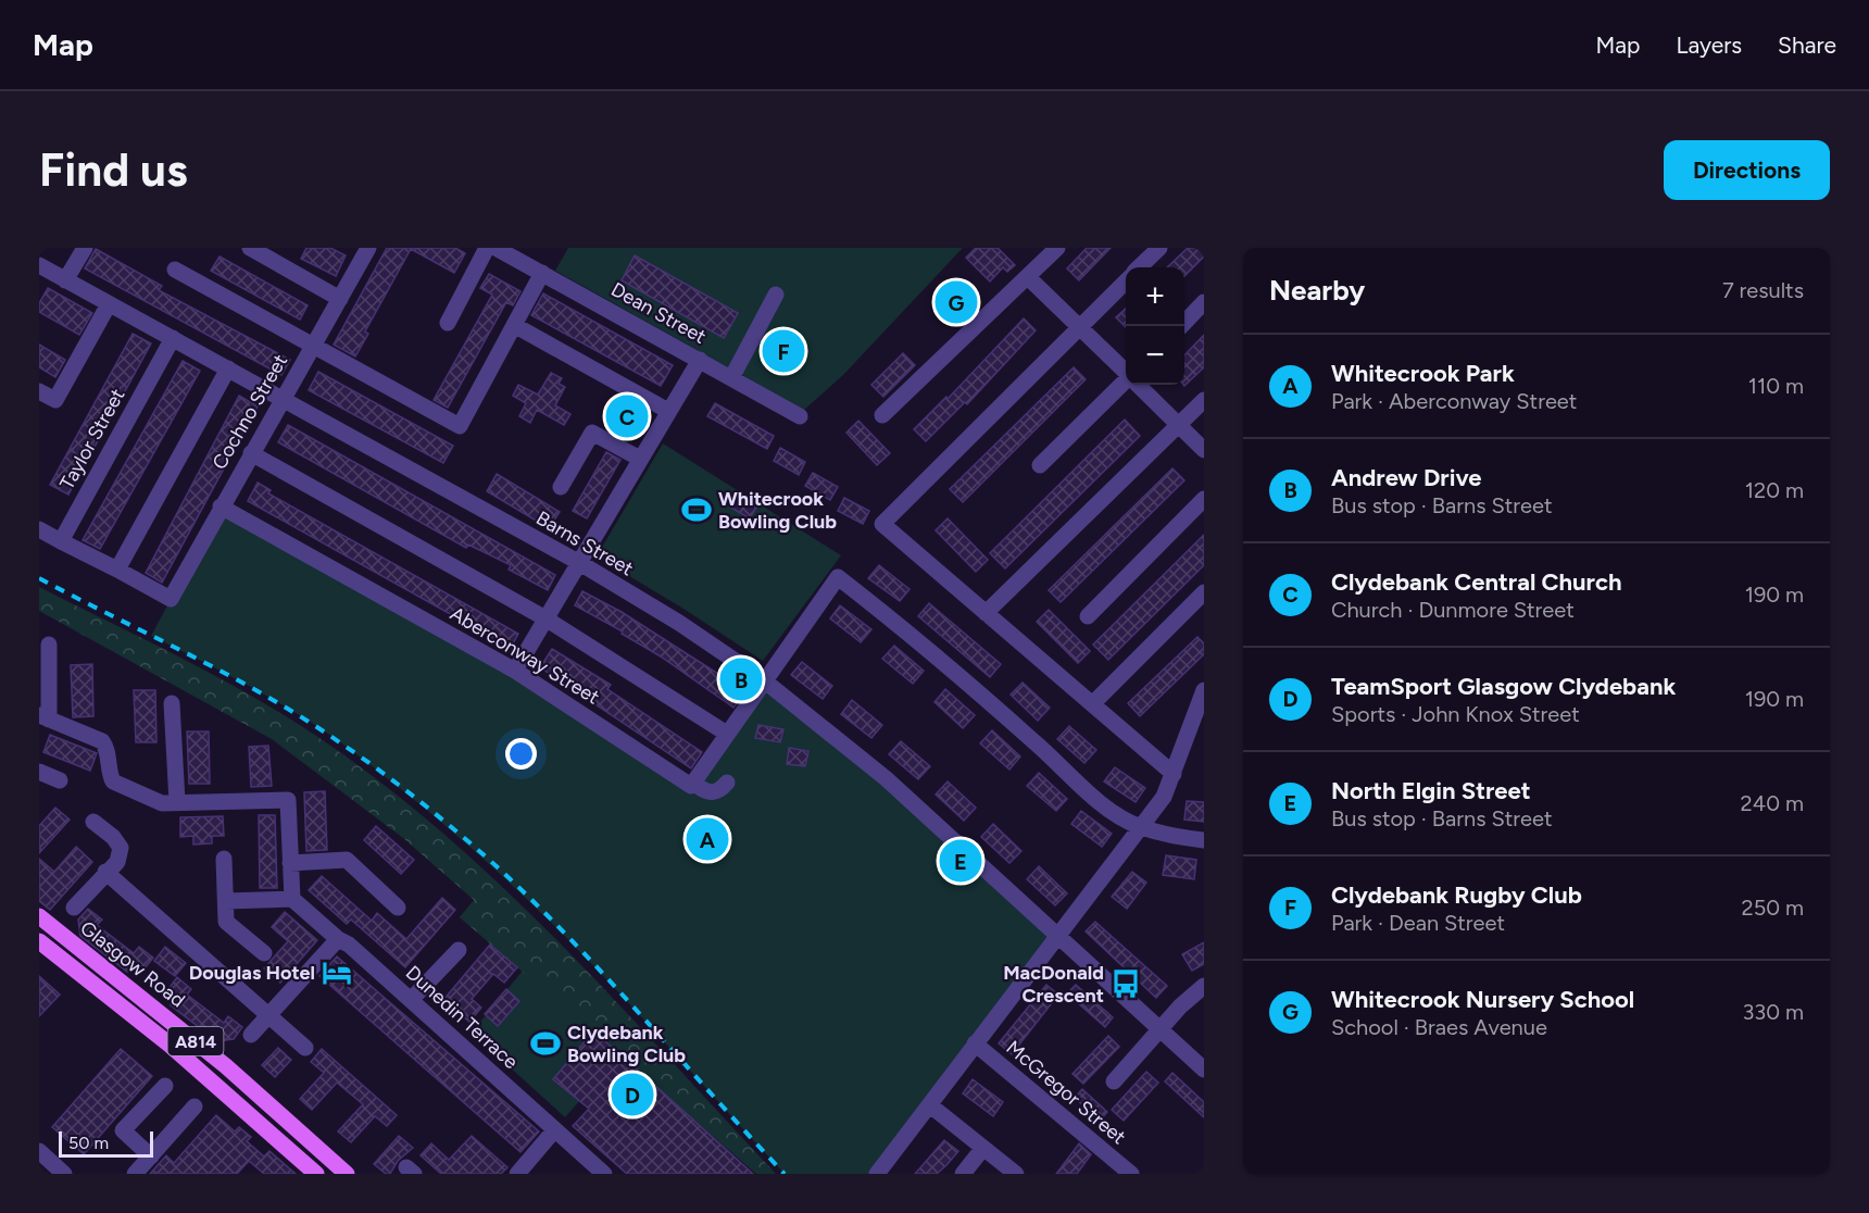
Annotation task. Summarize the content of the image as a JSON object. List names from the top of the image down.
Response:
{
  "streets": {
    "main road": ["Glasgow Road", "A814"],
    "street": [
      "Dean Street",
      "Cochno Street",
      "Taylor Street",
      "Barns Street",
      "Aberconway Street",
      "Dunedin Terrace",
      "McGregor Street"
    ]
  },
  "crossings": [
    ["Cochno Street", "Barns Street"],
    ["Cochno Street", "Aberconway Street"],
    ["Taylor Street", "Barns Street"]
  ],
  "places": {
    "sports": ["Whitecrook Bowling Club", "Clydebank Bowling Club"],
    "hotel": ["Douglas Hotel"],
    "bus stop": ["MacDonald Crescent"]
  },
  "scale_bar": "50 m",
  "page": {
    "header": "Map",
    "nav": ["Map", "Layers", "Share"],
    "buttons": "Directions",
    "title": "Find us",
    "heading": ["Nearby", "7 results"],
    "map_buttons": ["+", "−"],
    "pins": [
      "G",
      "F",
      "C",
      "B",
      "A",
      "E",
      "D"
    ],
    "list": [
      {
        "mark": "A",
        "name": "Whitecrook Park",
        "note": "Park · Aberconway Street",
        "value": "110 m"
      },
      {
        "mark": "B",
        "name": "Andrew Drive",
        "note": "Bus stop · Barns Street",
        "value": "120 m"
      },
      {
        "mark": "C",
        "name": "Clydebank Central Church",
        "note": "Church · Dunmore Street",
        "value": "190 m"
      },
      {
        "mark": "D",
        "name": "TeamSport Glasgow Clydebank",
        "note": "Sports · John Knox Street",
        "value": "190 m"
      },
      {
        "mark": "E",
        "name": "North Elgin Street",
        "note": "Bus stop · Barns Street",
        "value": "240 m"
      },
      {
        "mark": "F",
        "name": "Clydebank Rugby Club",
        "note": "Park · Dean Street",
        "value": "250 m"
      },
      {
        "mark": "G",
        "name": "Whitecrook Nursery School",
        "note": "School · Braes Avenue",
        "value": "330 m"
      }
    ],
    "scale": "50 m"
  }
}
